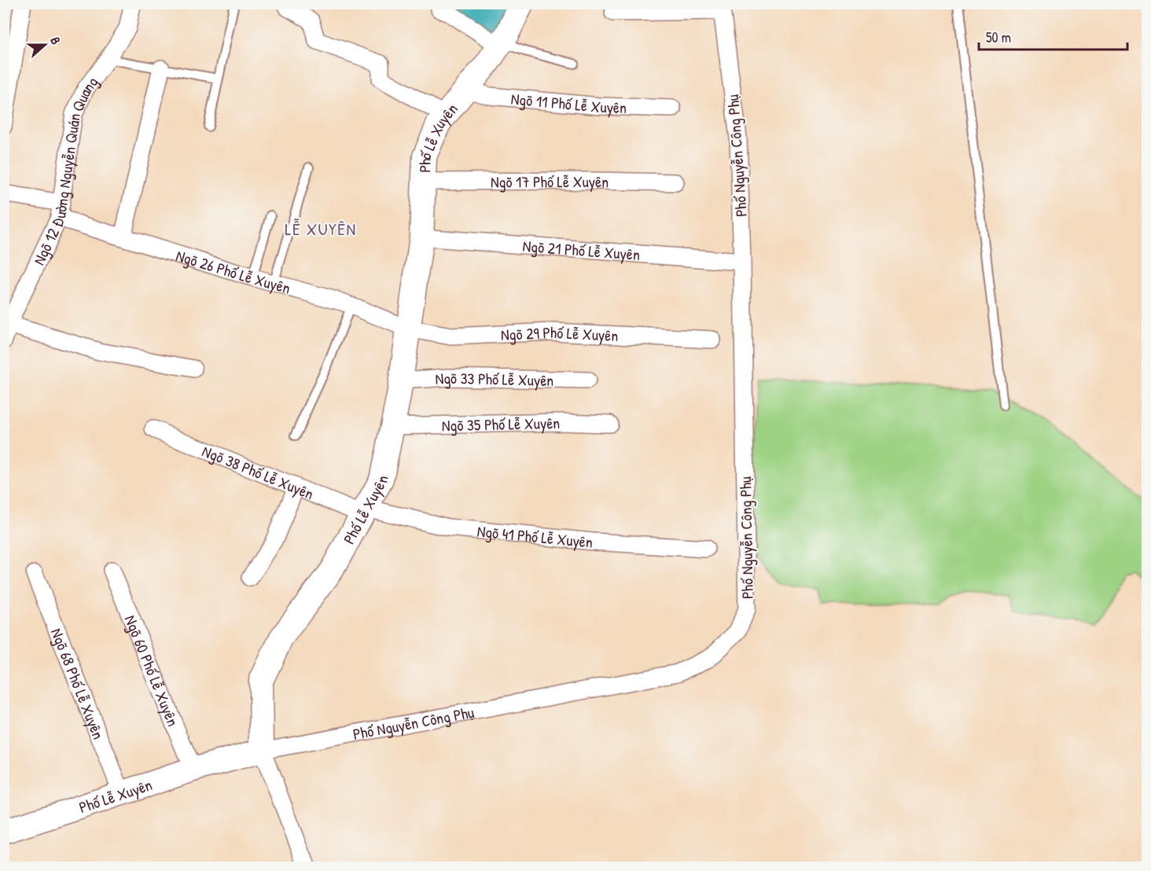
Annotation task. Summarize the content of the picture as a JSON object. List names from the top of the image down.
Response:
{
  "streets": {
    "street": [
      "Ngõ 11 Phố Lễ Xuyên",
      "Phố Lễ Xuyên",
      "Phố Nguyễn Công Phụ",
      "Ngõ 12 Đường Nguyễn Quán Quang",
      "Ngõ 17 Phố Lễ Xuyên",
      "Ngõ 21 Phố Lễ Xuyên",
      "Ngõ 26 Phố Lễ Xuyên",
      "Ngõ 29 Phố Lễ Xuyên",
      "Ngõ 33 Phố Lễ Xuyên",
      "Ngõ 35 Phố Lễ Xuyên",
      "Ngõ 38 Phố Lễ Xuyên",
      "Ngõ 41 Phố Lễ Xuyên",
      "Ngõ 60 Phố Lễ Xuyên",
      "Ngõ 68 Phố Lễ Xuyên"
    ]
  },
  "crossings": [
    ["Ngõ 11 Phố Lễ Xuyên", "Phố Lễ Xuyên"],
    ["Phố Lễ Xuyên", "Phố Nguyễn Công Phụ"],
    ["Phố Lễ Xuyên", "Ngõ 17 Phố Lễ Xuyên"],
    ["Phố Lễ Xuyên", "Ngõ 21 Phố Lễ Xuyên"],
    ["Phố Lễ Xuyên", "Ngõ 26 Phố Lễ Xuyên"],
    ["Phố Lễ Xuyên", "Ngõ 29 Phố Lễ Xuyên"],
    ["Phố Lễ Xuyên", "Ngõ 33 Phố Lễ Xuyên"],
    ["Phố Lễ Xuyên", "Ngõ 35 Phố Lễ Xuyên"],
    ["Phố Lễ Xuyên", "Ngõ 38 Phố Lễ Xuyên"],
    ["Phố Lễ Xuyên", "Ngõ 41 Phố Lễ Xuyên"],
    ["Phố Lễ Xuyên", "Ngõ 60 Phố Lễ Xuyên"],
    ["Phố Lễ Xuyên", "Ngõ 68 Phố Lễ Xuyên"],
    ["Phố Nguyễn Công Phụ", "Ngõ 21 Phố Lễ Xuyên"],
    ["Ngõ 12 Đường Nguyễn Quán Quang", "Ngõ 26 Phố Lễ Xuyên"],
    ["Ngõ 26 Phố Lễ Xuyên", "Ngõ 29 Phố Lễ Xuyên"],
    ["Ngõ 38 Phố Lễ Xuyên", "Ngõ 41 Phố Lễ Xuyên"]
  ],
  "districts": ["LỄ XUYÊN"],
  "scale_bar": "50 m",
  "north": "right"
}
